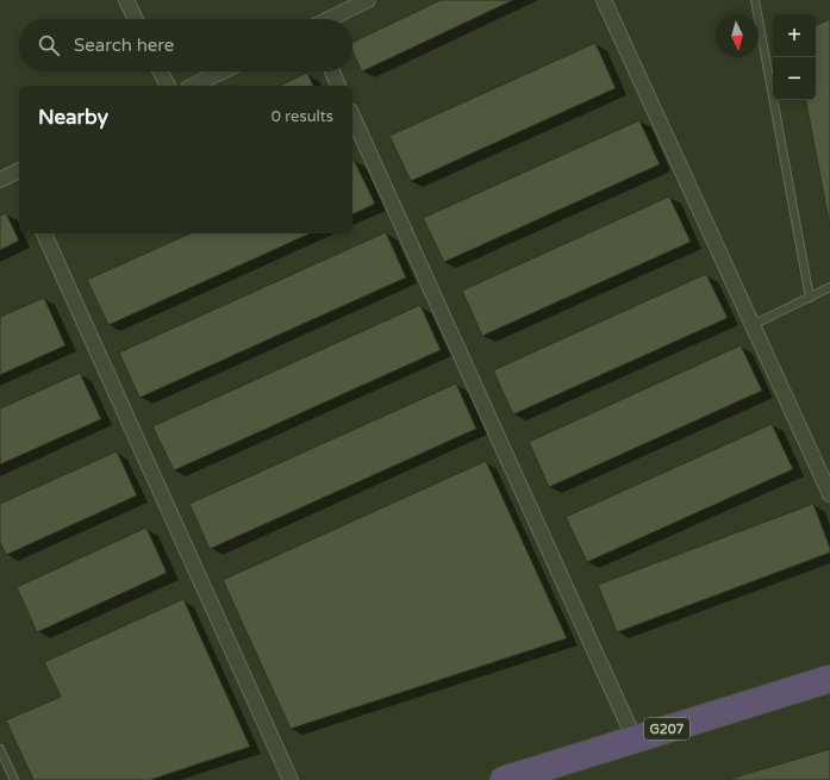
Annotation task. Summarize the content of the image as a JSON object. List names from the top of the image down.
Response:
{
  "streets": {
    "highway": ["G207"]
  },
  "north": "bottom",
  "page": {
    "map_buttons": ["+", "−"],
    "search": "Search here",
    "heading": ["Nearby", "0 results"]
  }
}
